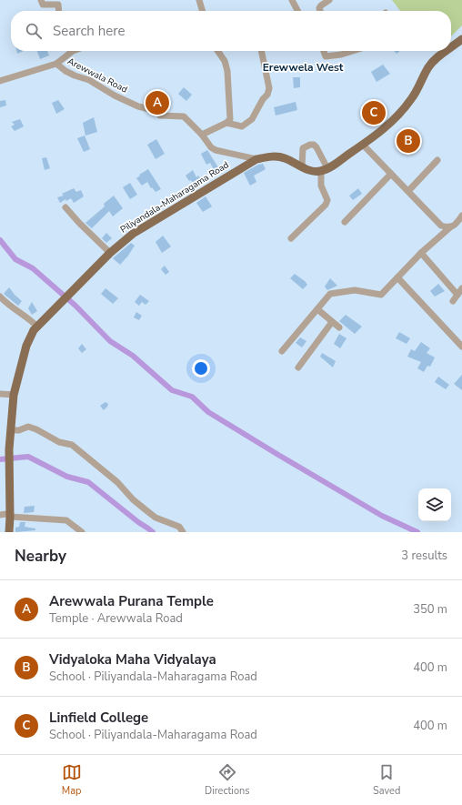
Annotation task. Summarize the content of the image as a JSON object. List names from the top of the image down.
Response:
{
  "streets": {
    "main road": ["Piliyandala-Maharagama Road"],
    "street": ["Arewwala Road"]
  },
  "crossings": [
    ["Arewwala Road", "Piliyandala-Maharagama Road"]
  ],
  "districts": ["Erewwela West"],
  "page": {
    "search": "Search here",
    "pins": ["A", "C", "B"],
    "heading": ["Nearby", "3 results"],
    "list": [
      {
        "mark": "A",
        "name": "Arewwala Purana Temple",
        "note": "Temple · Arewwala Road",
        "value": "350 m"
      },
      {
        "mark": "B",
        "name": "Vidyaloka Maha Vidyalaya",
        "note": "School · Piliyandala-Maharagama Road",
        "value": "400 m"
      },
      {
        "mark": "C",
        "name": "Linfield College",
        "note": "School · Piliyandala-Maharagama Road",
        "value": "400 m"
      }
    ],
    "nav": ["Map", "Directions", "Saved"]
  }
}
